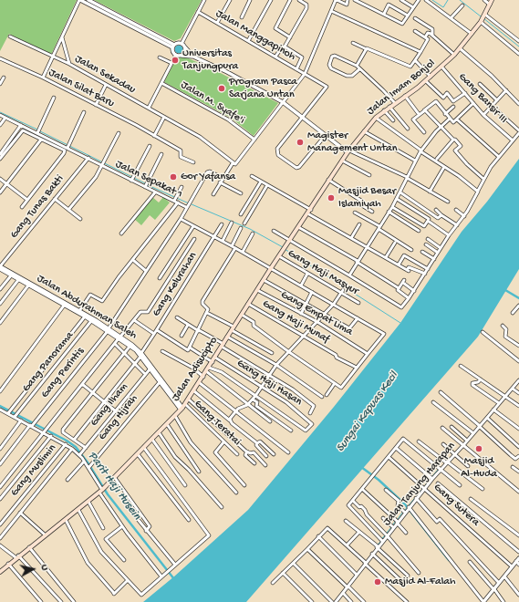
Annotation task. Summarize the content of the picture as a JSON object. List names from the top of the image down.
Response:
{
  "streets": {
    "main road": ["Jalan Imam Bonjol", "Jalan Adisucipto"],
    "street": [
      "Jalan Manggapinoh",
      "Jalan Sekadau",
      "Jalan Silat Baru",
      "Gang Bansir III",
      "Jalan M. Syafe'i",
      "Jalan Sepakat 1",
      "Gang Tunas Bakti",
      "Gang Haji Masyur",
      "Gang Kelurahan",
      "Jalan Abdurahman Saleh",
      "Gang Empat Lima",
      "Gang Haji Munaf",
      "Gang Panorama",
      "Gang Perintis",
      "Gang Haji Hasan",
      "Gang Ilham",
      "Gang Hijrah",
      "Gang Teratai",
      "Gang Muslimin",
      "Jalan Tanjung Harapan",
      "Gang Sutera"
    ]
  },
  "crossings": [
    ["Jalan Imam Bonjol", "Gang Bansir III"],
    ["Jalan Imam Bonjol", "Jalan Adisucipto"],
    ["Jalan Sepakat 1", "Gang Tunas Bakti"],
    ["Jalan Sepakat 1", "Gang Perintis"],
    ["Gang Tunas Bakti", "Jalan Abdurahman Saleh"],
    ["Gang Haji Masyur", "Jalan Adisucipto"],
    ["Gang Kelurahan", "Jalan Abdurahman Saleh"],
    ["Jalan Abdurahman Saleh", "Gang Panorama"],
    ["Jalan Abdurahman Saleh", "Jalan Adisucipto"],
    ["Jalan Abdurahman Saleh", "Gang Perintis"],
    ["Jalan Abdurahman Saleh", "Gang Ilham"],
    ["Jalan Abdurahman Saleh", "Gang Hijrah"],
    ["Jalan Abdurahman Saleh", "Gang Teratai"],
    ["Gang Empat Lima", "Jalan Adisucipto"],
    ["Gang Haji Munaf", "Jalan Adisucipto"],
    ["Jalan Adisucipto", "Gang Haji Hasan"],
    ["Jalan Adisucipto", "Gang Teratai"],
    ["Jalan Tanjung Harapan", "Gang Sutera"]
  ],
  "water": ["Sungai Kapuas Kecil", "Parit Haji Husein"],
  "places": [
    "Universitas Tanjungpura",
    "Program Pasca Sarjana Untan",
    "Magister Management Untan",
    "Gor Yafansa",
    "Masjid Besar Islamiyah",
    "Masjid Al-Huda",
    "Masjid Al-Falah"
  ],
  "north": "right"
}
